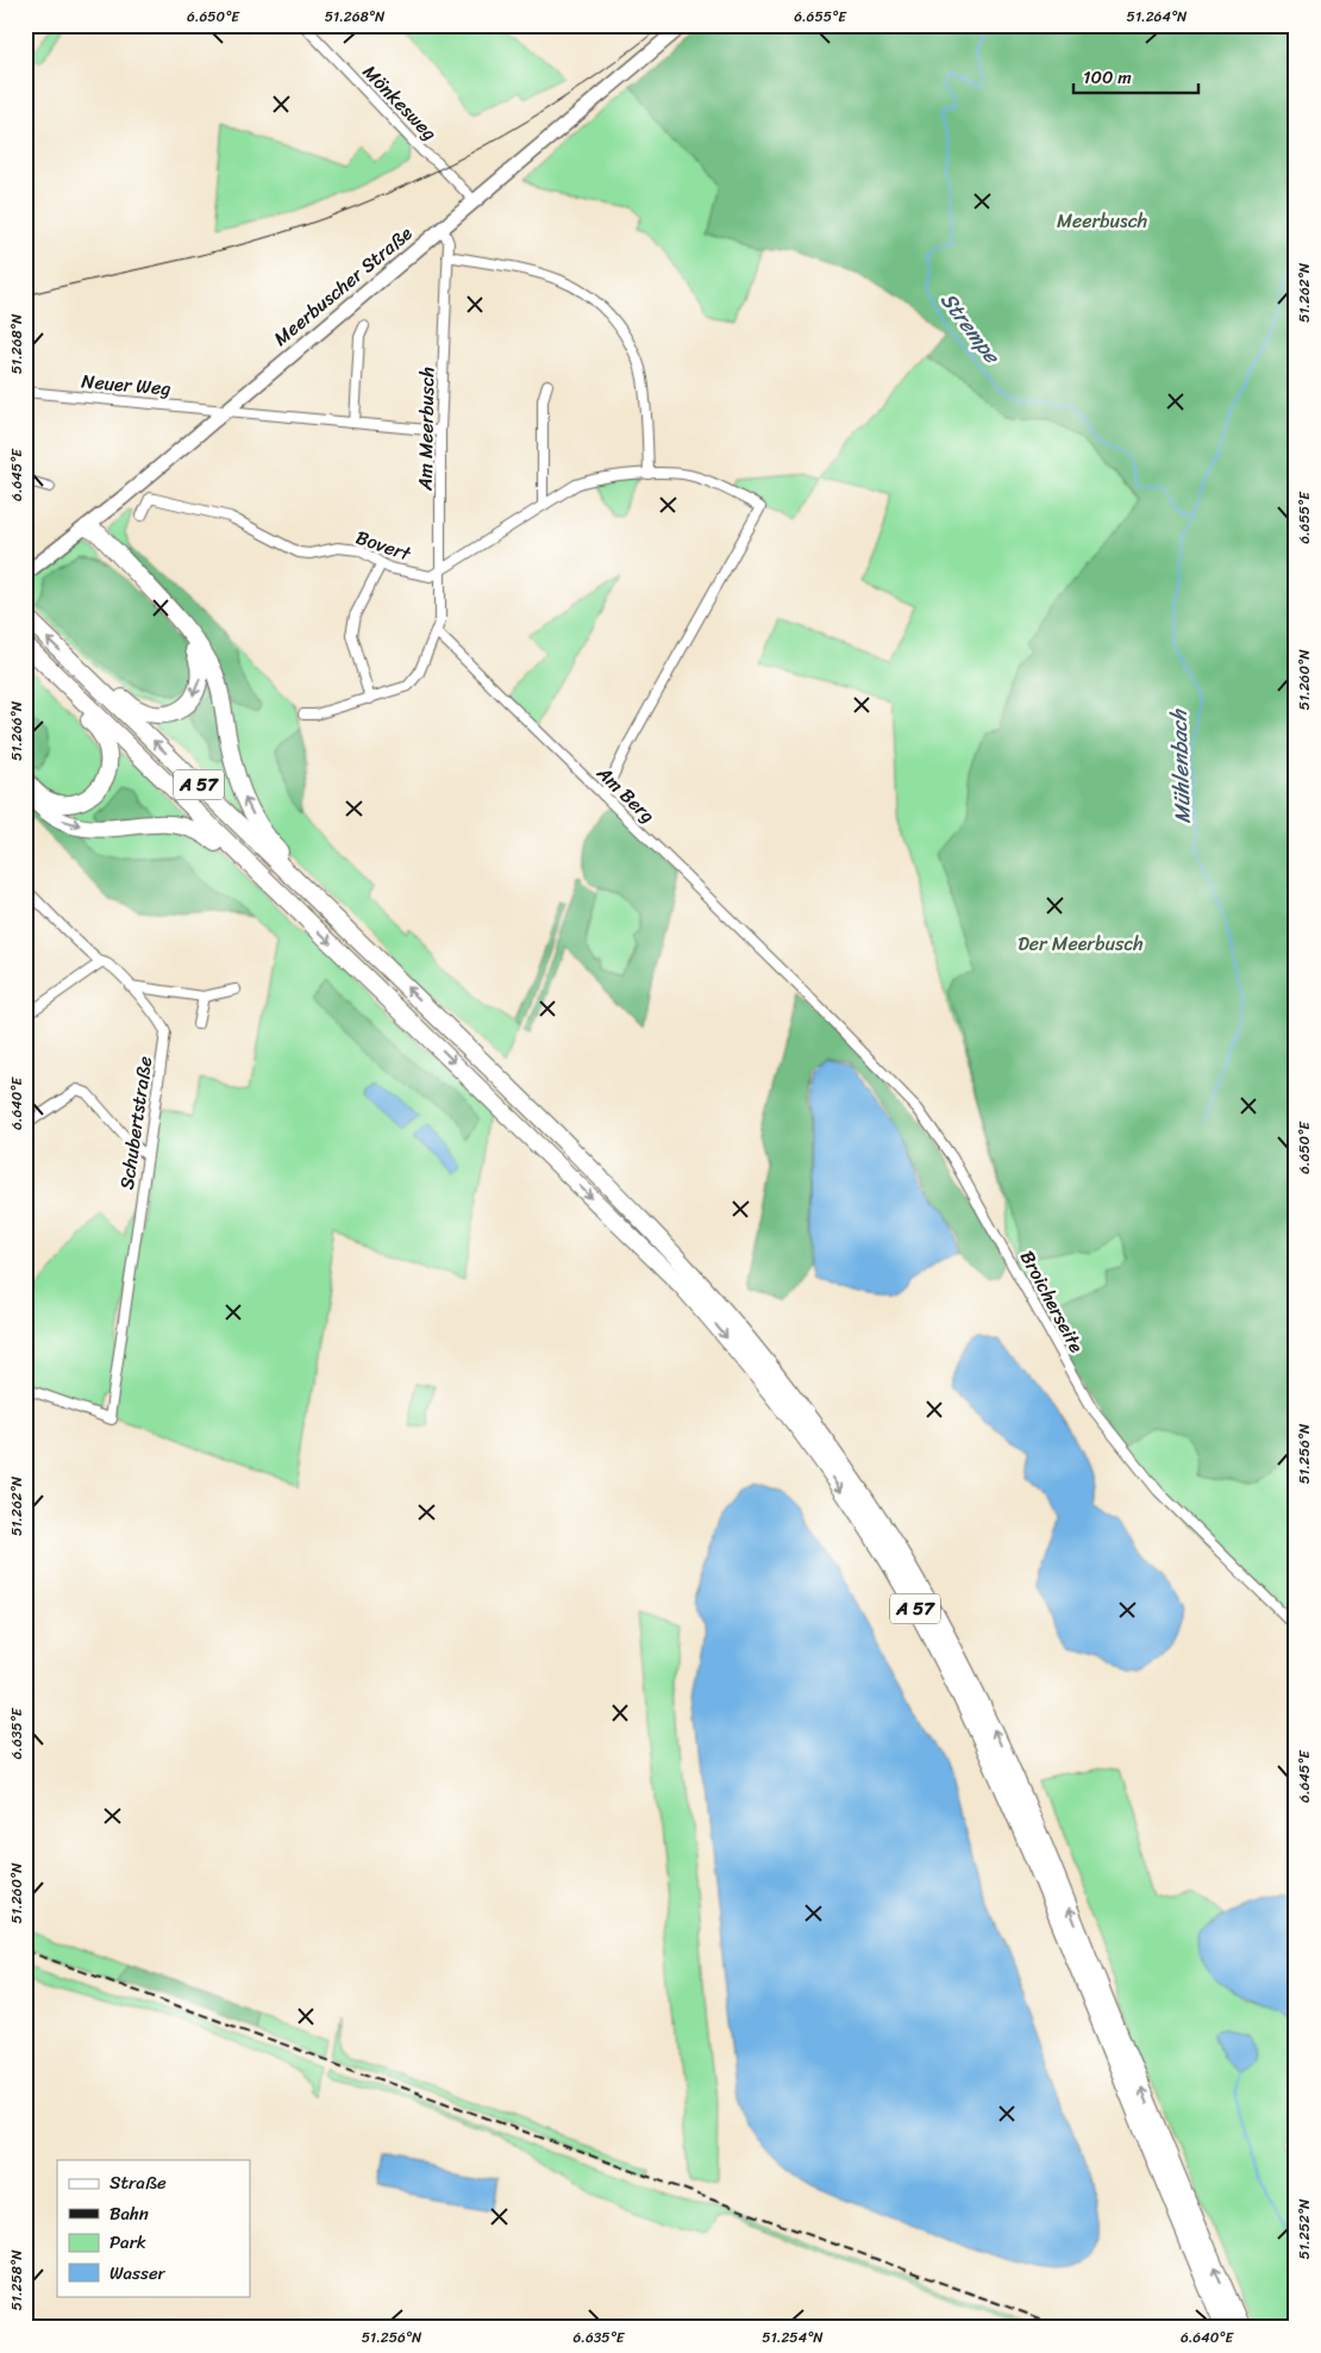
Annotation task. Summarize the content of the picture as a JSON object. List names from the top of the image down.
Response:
{
  "streets": {
    "highway": ["A 57"],
    "main road": ["Meerbuscher Straße"],
    "street": [
      "Mönkesweg",
      "Neuer Weg",
      "Am Meerbusch",
      "Bovert",
      "Am Berg",
      "Schubertstraße",
      "Broicherseite"
    ]
  },
  "crossings": [
    ["Mönkesweg", "Meerbuscher Straße"],
    ["Meerbuscher Straße", "Neuer Weg"],
    ["Meerbuscher Straße", "Am Meerbusch"],
    ["Neuer Weg", "Am Meerbusch"],
    ["Am Meerbusch", "Bovert"],
    ["Am Meerbusch", "Am Berg"],
    ["Am Berg", "Broicherseite"]
  ],
  "water": ["Strempe", "Mühlenbach"],
  "parks": ["Meerbusch", "Der Meerbusch"],
  "legend": [
    "Straße",
    "Bahn",
    "Park",
    "Wasser"
  ],
  "scale_bar": "100 m",
  "coordinates": [
    "6.650°E",
    "51.268°N",
    "6.655°E",
    "51.264°N",
    "51.262°N",
    "6.645°E",
    "51.260°N",
    "51.266°N",
    "6.640°E",
    "51.256°N",
    "6.635°E",
    "51.252°N",
    "51.258°N",
    "51.254°N"
  ]
}
